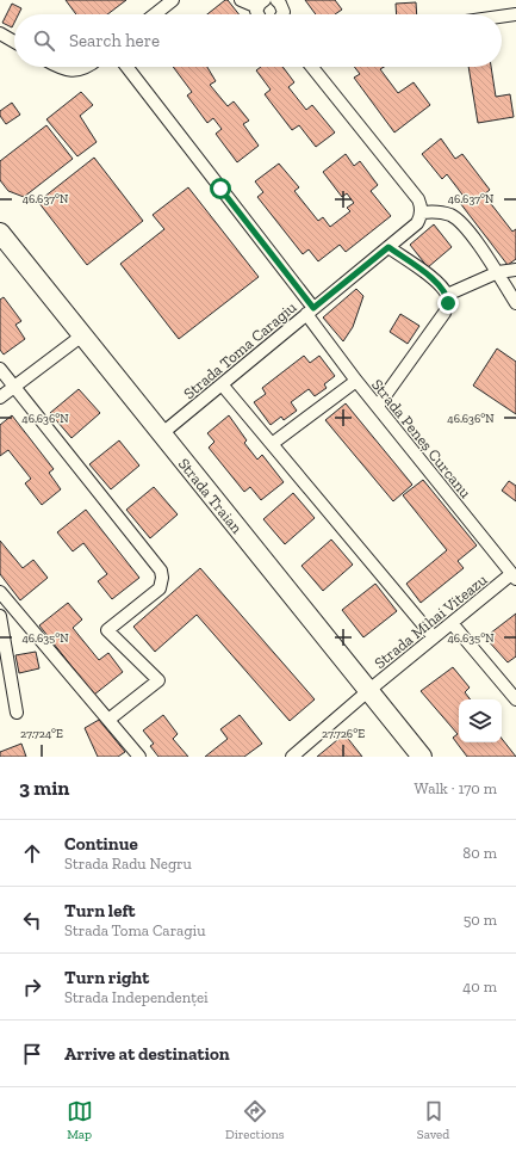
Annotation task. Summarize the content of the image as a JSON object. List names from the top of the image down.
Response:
{
  "streets": {
    "main road": ["Strada Traian"],
    "street": ["Strada Toma Caragiu", "Strada Peneș Curcanu", "Strada Mihai Viteazu"]
  },
  "crossings": [
    ["Strada Toma Caragiu", "Strada Peneș Curcanu"],
    ["Strada Toma Caragiu", "Strada Traian"],
    ["Strada Peneș Curcanu", "Strada Mihai Viteazu"],
    ["Strada Traian", "Strada Mihai Viteazu"]
  ],
  "page": {
    "search": "Search here",
    "heading": ["3 min", "Walk · 170 m"],
    "list": [
      ["Continue", "Strada Radu Negru", "80 m"],
      ["Turn left", "Strada Toma Caragiu", "50 m"],
      ["Turn right", "Strada Independenței", "40 m"],
      "Arrive at destination"
    ],
    "nav": ["Map", "Directions", "Saved"]
  },
  "coordinates": [
    "46.637°N",
    "46.636°N",
    "46.635°N",
    "27.724°E",
    "27.726°E"
  ]
}
